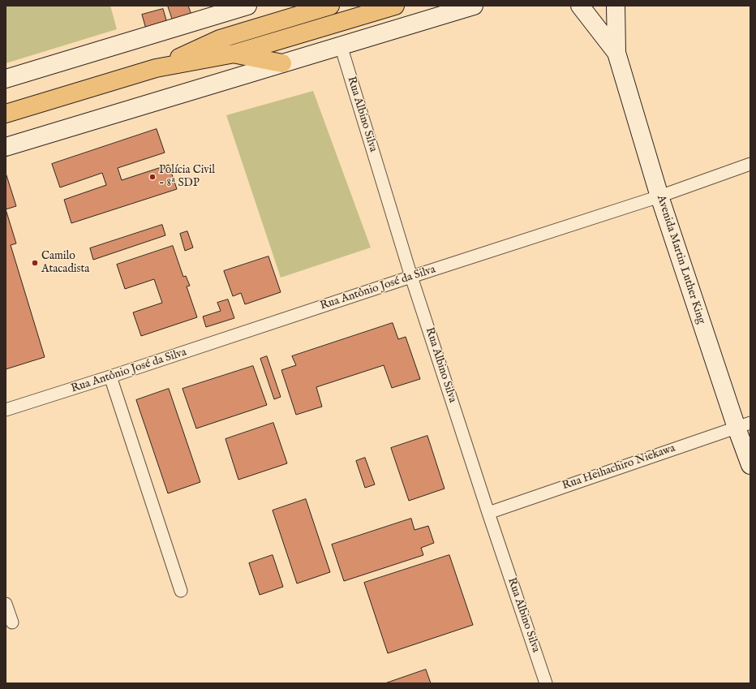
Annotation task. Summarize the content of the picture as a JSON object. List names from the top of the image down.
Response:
{
  "streets": {
    "street": [
      "Rua Albino Silva",
      "Avenida Martin Luther King",
      "Rua Antônio José da Silva",
      "Rua Heihachiro Niekawa"
    ]
  },
  "crossings": [
    ["Rua Albino Silva", "Rua Antônio José da Silva"],
    ["Rua Albino Silva", "Rua Heihachiro Niekawa"],
    ["Avenida Martin Luther King", "Rua Antônio José da Silva"],
    ["Avenida Martin Luther King", "Rua Heihachiro Niekawa"]
  ],
  "places": ["Polícia Civil - 8ª SDP", "Camilo Atacadista"]
}
